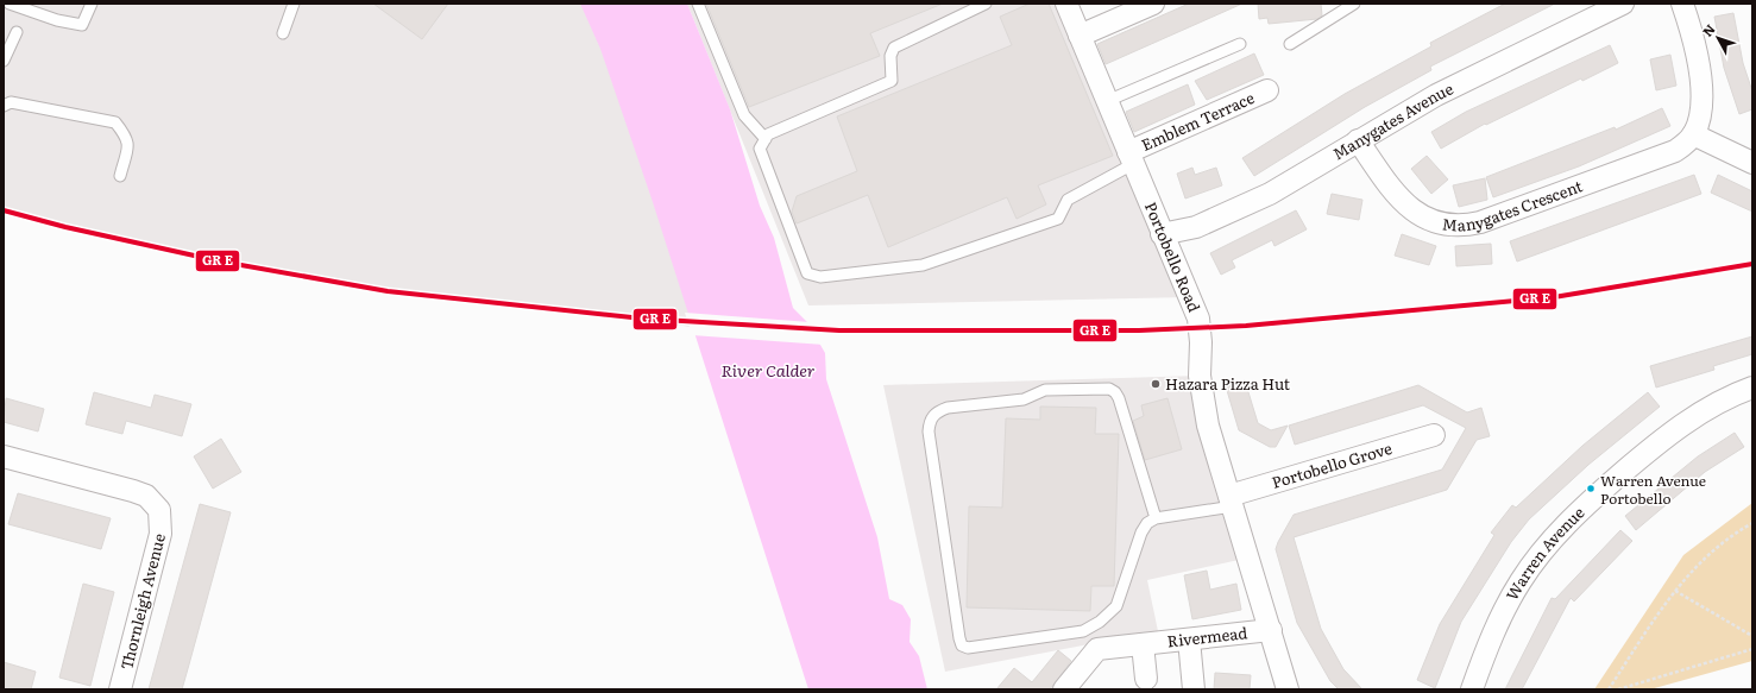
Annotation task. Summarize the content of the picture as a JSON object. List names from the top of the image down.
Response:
{
  "streets": {
    "street": [
      "Emblem Terrace",
      "Manygates Avenue",
      "Manygates Crescent",
      "Portobello Road",
      "Portobello Grove",
      "Warren Avenue",
      "Thornleigh Avenue",
      "Rivermead"
    ]
  },
  "crossings": [
    ["Emblem Terrace", "Portobello Road"],
    ["Manygates Avenue", "Manygates Crescent"],
    ["Manygates Avenue", "Portobello Road"],
    ["Portobello Road", "Portobello Grove"],
    ["Portobello Road", "Rivermead"]
  ],
  "water": ["River Calder"],
  "places": ["Hazara Pizza Hut", "Warren Avenue Portobello"],
  "north": "top left"
}
